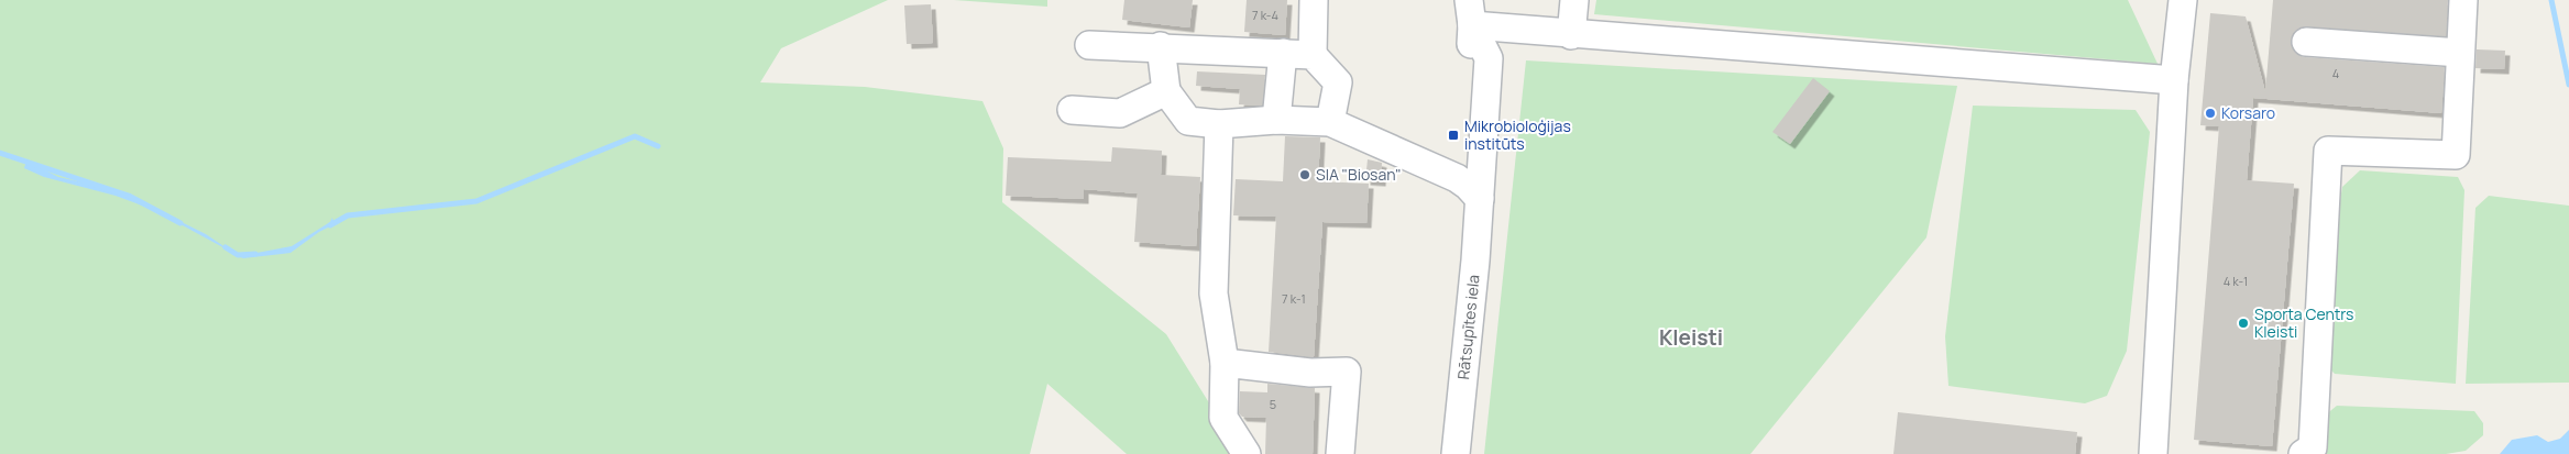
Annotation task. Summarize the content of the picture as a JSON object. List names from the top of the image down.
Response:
{
  "streets": {
    "street": ["Rātsupītes iela"]
  },
  "districts": ["Kleisti"],
  "places": {
    "other": ["Korsaro", "SIA \"Biosan\"", "Sporta Centrs Kleisti"],
    "transit": ["Mikrobioloģijas institūts"]
  },
  "house_numbers": [
    "7 k-4",
    "4",
    "4 k-1",
    "7 k-1",
    "5"
  ]
}
